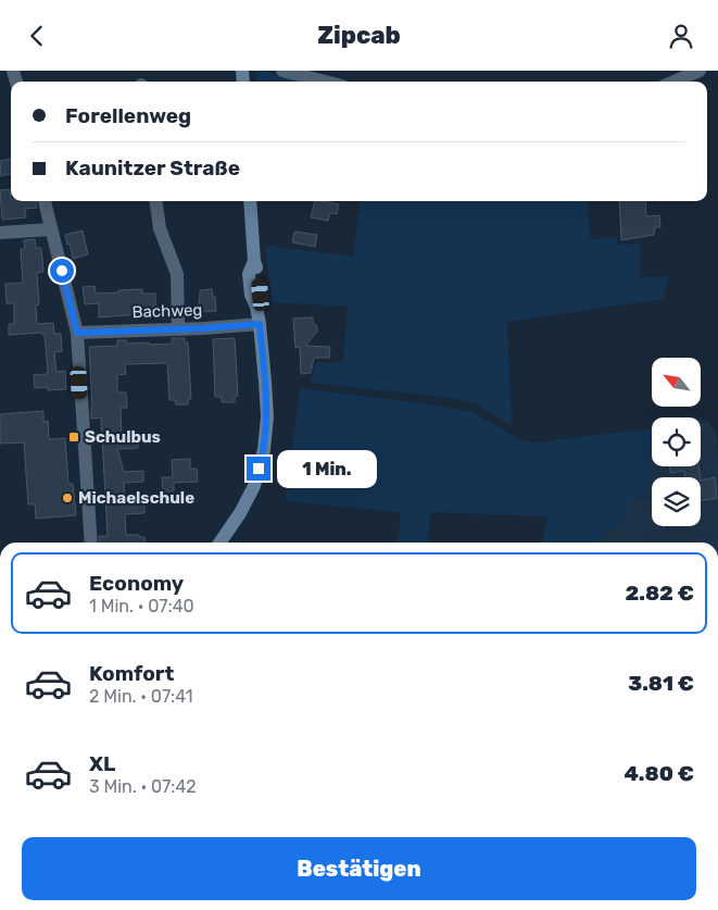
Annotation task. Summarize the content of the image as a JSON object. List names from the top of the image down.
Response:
{
  "streets": {
    "street": ["Bachweg"]
  },
  "places": {
    "transit": ["Schulbus"],
    "other": ["Michaelschule"]
  },
  "north": "top left",
  "page": {
    "header": "Zipcab",
    "banner": ["Forellenweg", "Kaunitzer Straße"],
    "bubble": "1 Min.",
    "list": [
      {
        "name": "Economy",
        "note": "1 Min. · 07:40",
        "value": "2.82 €"
      },
      {
        "name": "Komfort",
        "note": "2 Min. · 07:41",
        "value": "3.81 €"
      },
      {
        "name": "XL",
        "note": "3 Min. · 07:42",
        "value": "4.80 €"
      }
    ],
    "buttons": "Bestätigen"
  }
}
